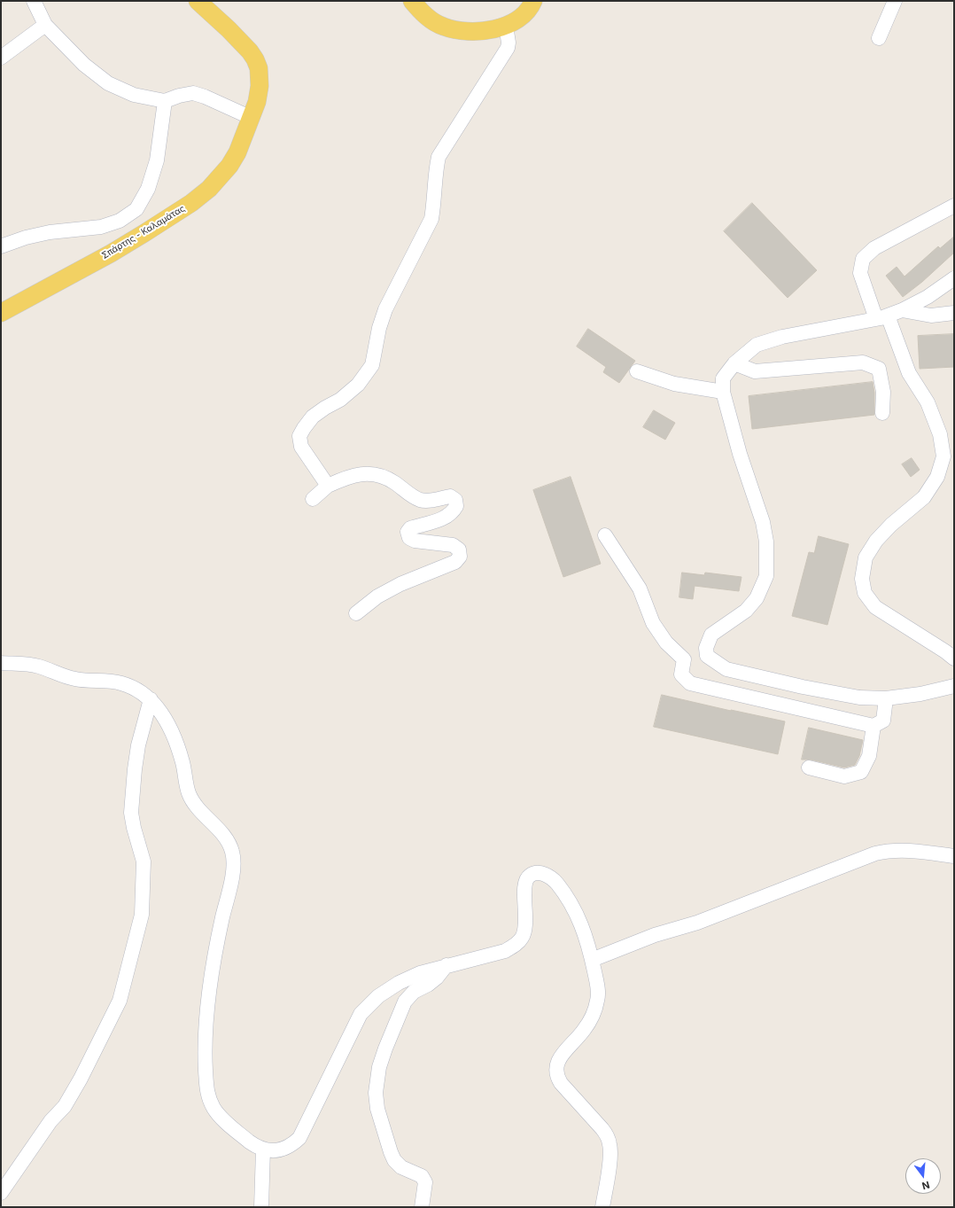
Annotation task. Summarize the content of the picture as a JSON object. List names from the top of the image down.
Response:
{
  "streets": {
    "main road": ["Σπάρτης - Καλαμάτας"]
  },
  "north": "bottom"
}
